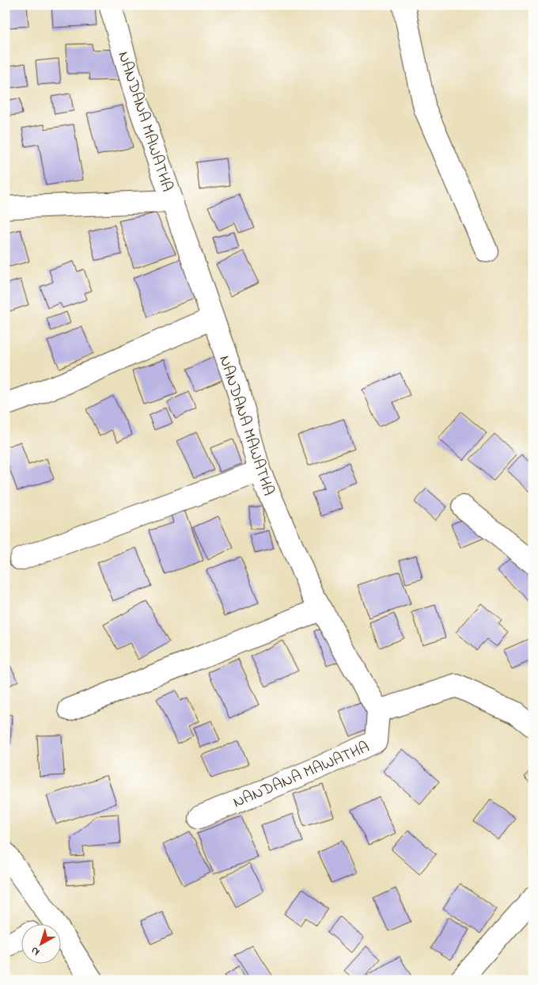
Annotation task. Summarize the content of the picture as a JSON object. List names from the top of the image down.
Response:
{
  "streets": {
    "street": ["NANDANA MAWATHA"]
  },
  "north": "bottom left"
}
